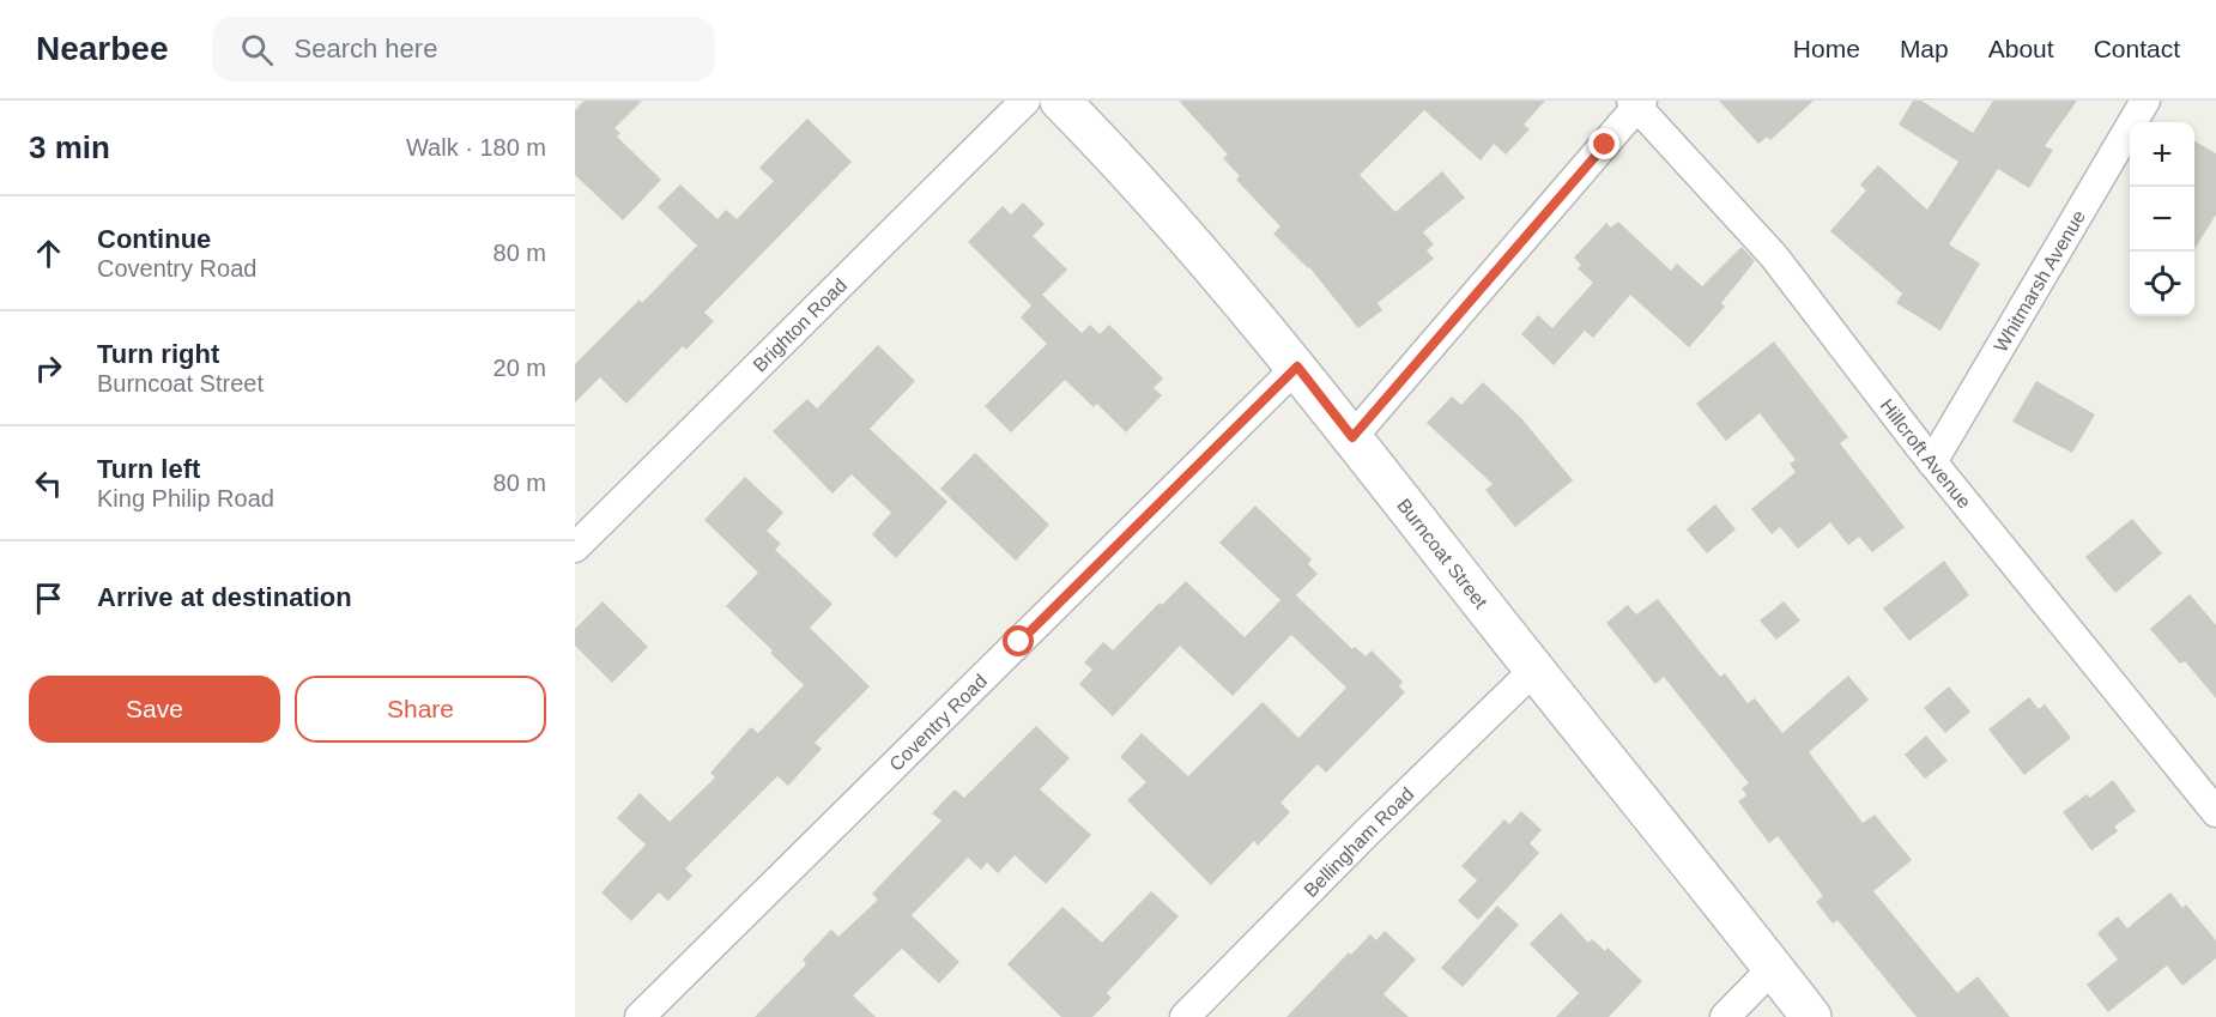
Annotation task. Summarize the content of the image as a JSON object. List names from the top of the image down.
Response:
{
  "streets": {
    "main road": ["Burncoat Street"],
    "street": [
      "Whitmarsh Avenue",
      "Brighton Road",
      "Hillcroft Avenue",
      "Coventry Road",
      "Bellingham Road"
    ]
  },
  "crossings": [
    ["Whitmarsh Avenue", "Hillcroft Avenue"],
    ["Burncoat Street", "Coventry Road"],
    ["Burncoat Street", "Bellingham Road"]
  ],
  "page": {
    "header": "Nearbee",
    "search": "Search here",
    "nav": [
      "Home",
      "Map",
      "About",
      "Contact"
    ],
    "heading": ["3 min", "Walk · 180 m"],
    "map_buttons": ["+", "−"],
    "list": [
      ["Continue", "Coventry Road", "80 m"],
      ["Turn right", "Burncoat Street", "20 m"],
      ["Turn left", "King Philip Road", "80 m"],
      "Arrive at destination"
    ],
    "buttons": ["Save", "Share"]
  }
}
